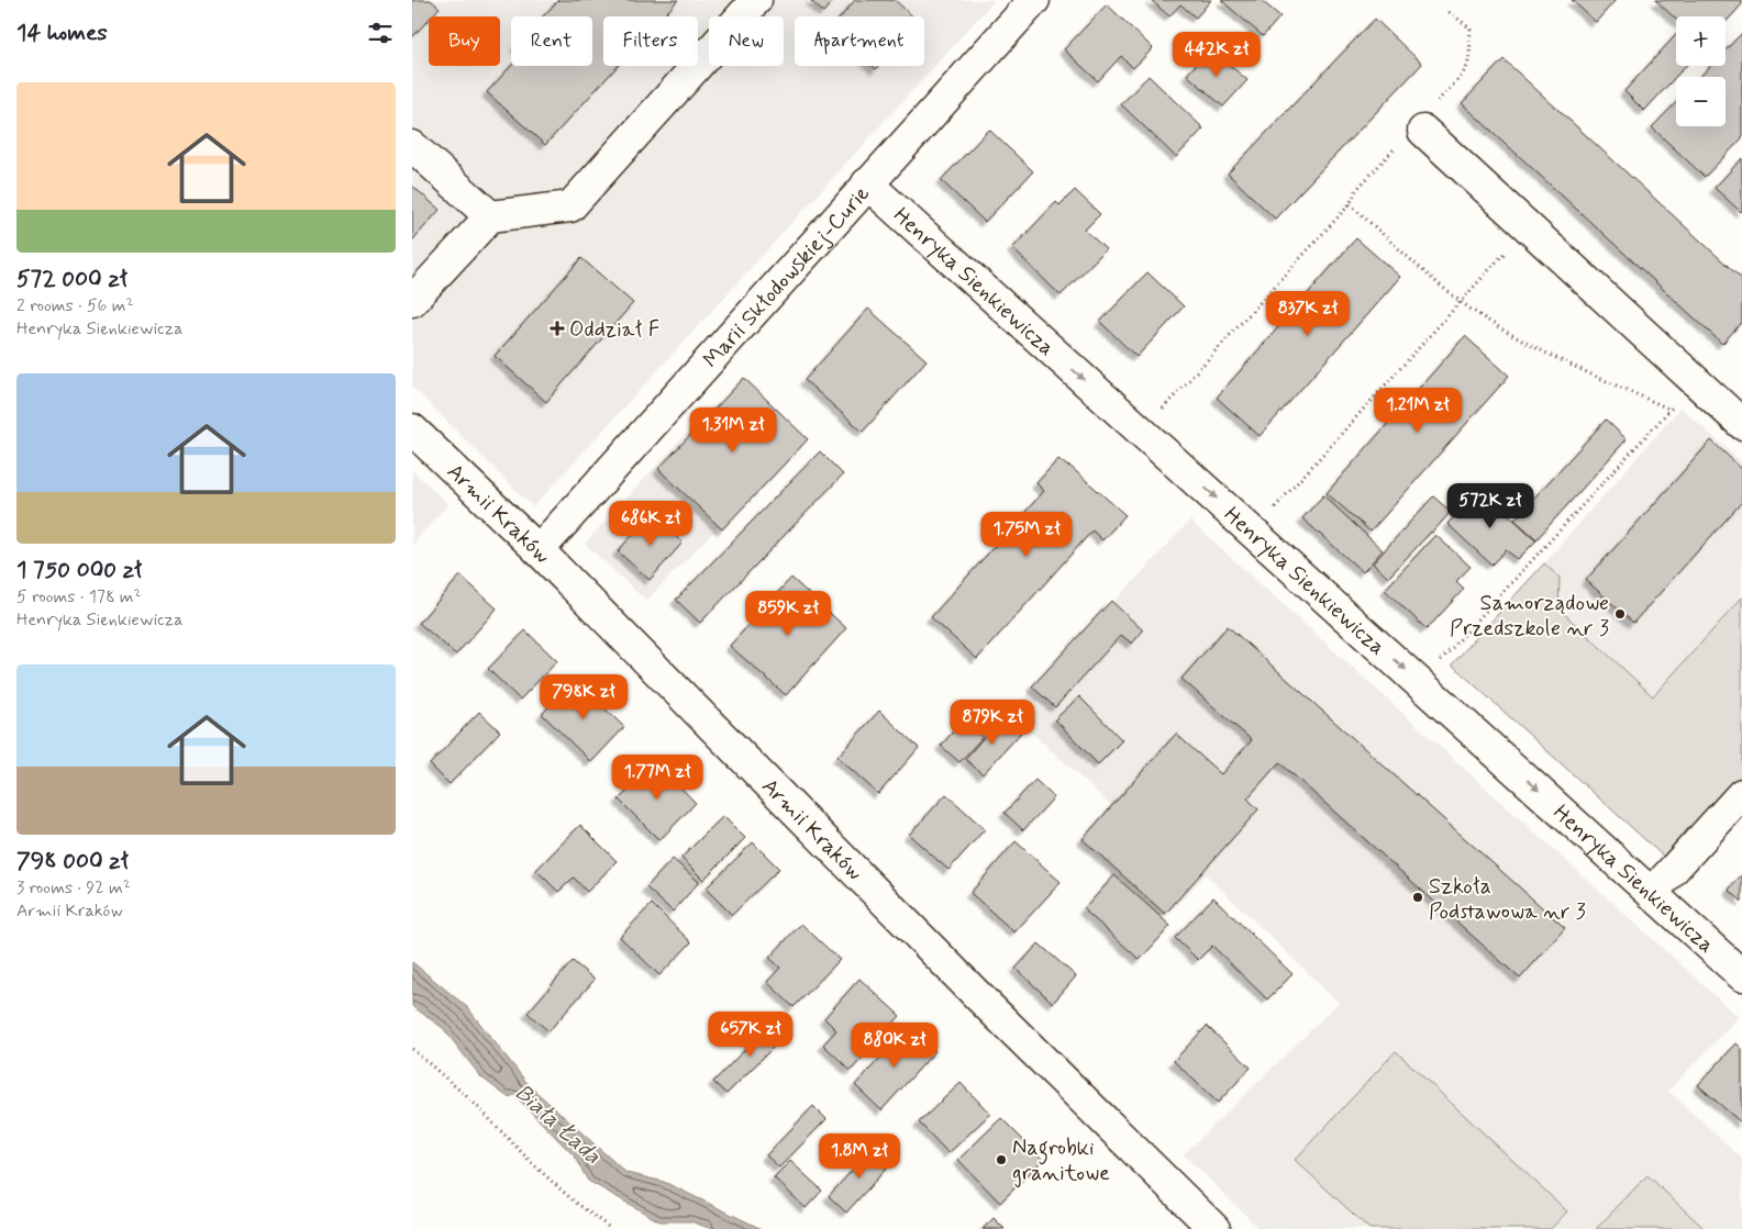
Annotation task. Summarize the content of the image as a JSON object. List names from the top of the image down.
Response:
{
  "streets": {
    "street": ["Marii Skłodowskiej-Curie", "Henryka Sienkiewicza", "Armii Kraków"]
  },
  "crossings": [
    ["Marii Skłodowskiej-Curie", "Henryka Sienkiewicza"],
    ["Marii Skłodowskiej-Curie", "Armii Kraków"]
  ],
  "one_way": ["Henryka Sienkiewicza"],
  "water": ["Biała Łada"],
  "places": {
    "health": ["Oddział F"],
    "other": ["Samorządowe Przedszkole nr 3", "Szkoła Podstawowa nr 3", "Nagrobki granitowe"]
  },
  "page": {
    "heading": "14 homes",
    "map_buttons": ["+", "−"],
    "chip": [
      "Buy",
      "Rent",
      "Filters",
      "New",
      "Apartment"
    ],
    "price": [
      "442K zł",
      "837K zł",
      "1.21M zł",
      "1.31M zł",
      "572K zł",
      "686K zł",
      "1.75M zł",
      "859K zł",
      "798K zł",
      "879K zł",
      "1.77M zł",
      "657K zł",
      "880K zł",
      "1.8M zł"
    ],
    "list": [
      {
        "name": "572 000 zł",
        "note": "2 rooms · 56 m² · Henryka Sienkiewicza"
      },
      {
        "name": "1 750 000 zł",
        "note": "5 rooms · 178 m² · Henryka Sienkiewicza"
      },
      {
        "name": "798 000 zł",
        "note": "3 rooms · 92 m² · Armii Kraków"
      }
    ]
  }
}
